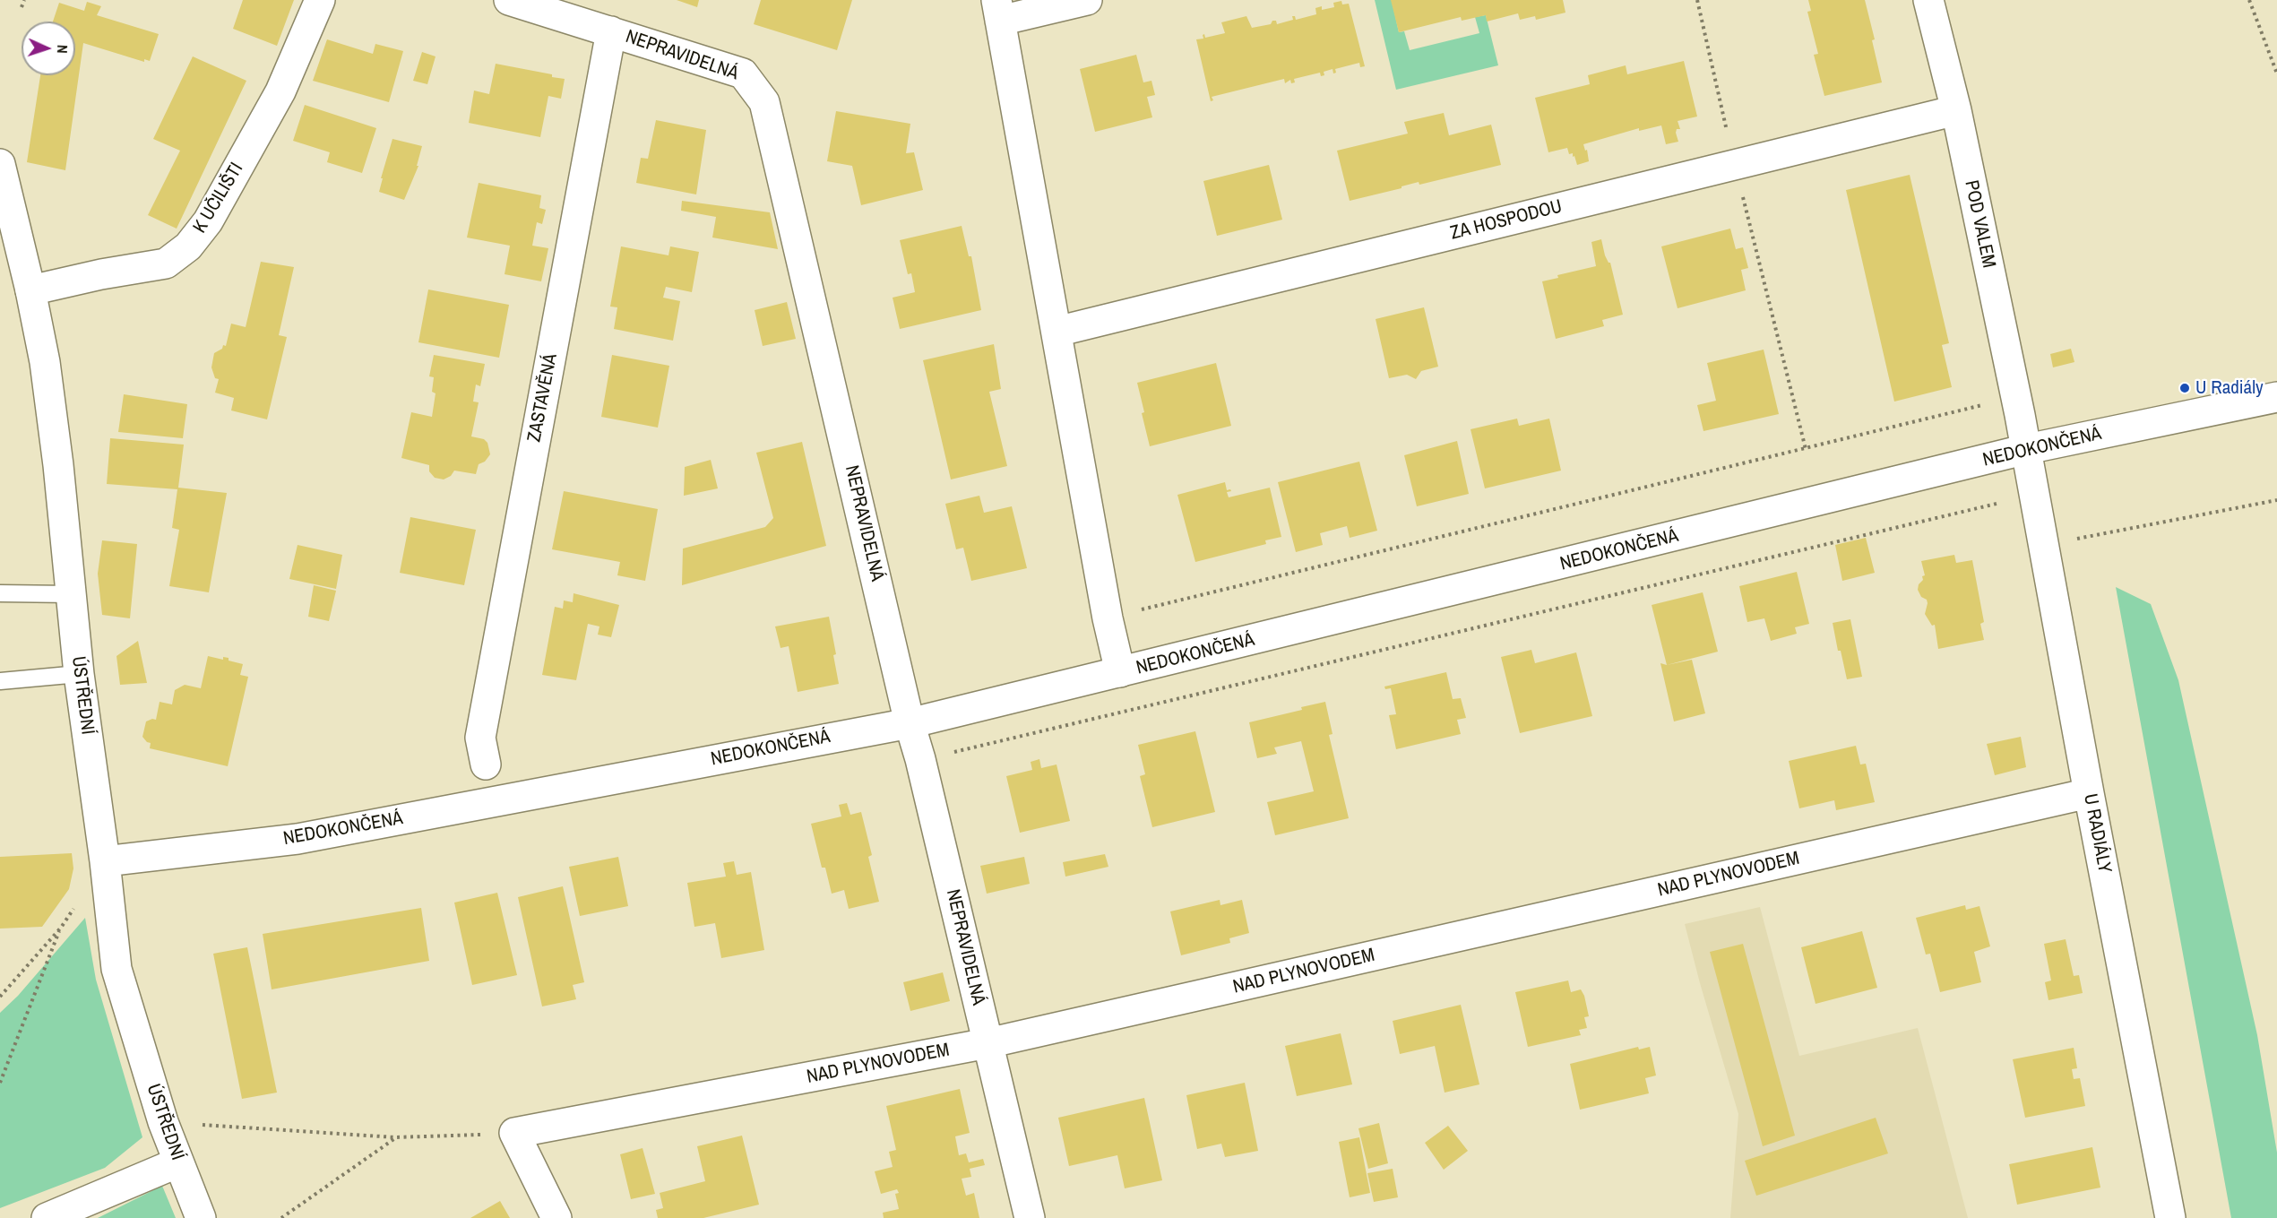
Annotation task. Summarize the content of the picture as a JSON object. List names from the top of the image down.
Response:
{
  "streets": {
    "street": [
      "NEPRAVIDELNÁ",
      "K UČILIŠTI",
      "ZA HOSPODOU",
      "POD VALEM",
      "ZASTAVĚNÁ",
      "NEDOKONČENÁ",
      "ÚSTŘEDNÍ",
      "U RADIÁLY",
      "NAD PLYNOVODEM"
    ]
  },
  "crossings": [
    ["NEPRAVIDELNÁ", "ZASTAVĚNÁ"],
    ["NEPRAVIDELNÁ", "NEDOKONČENÁ"],
    ["NEPRAVIDELNÁ", "NAD PLYNOVODEM"],
    ["K UČILIŠTI", "ÚSTŘEDNÍ"],
    ["ZA HOSPODOU", "POD VALEM"],
    ["POD VALEM", "NEDOKONČENÁ"],
    ["POD VALEM", "U RADIÁLY"],
    ["NEDOKONČENÁ", "ÚSTŘEDNÍ"],
    ["NEDOKONČENÁ", "U RADIÁLY"],
    ["U RADIÁLY", "NAD PLYNOVODEM"]
  ],
  "places": ["U Radiály"],
  "north": "right"
}
